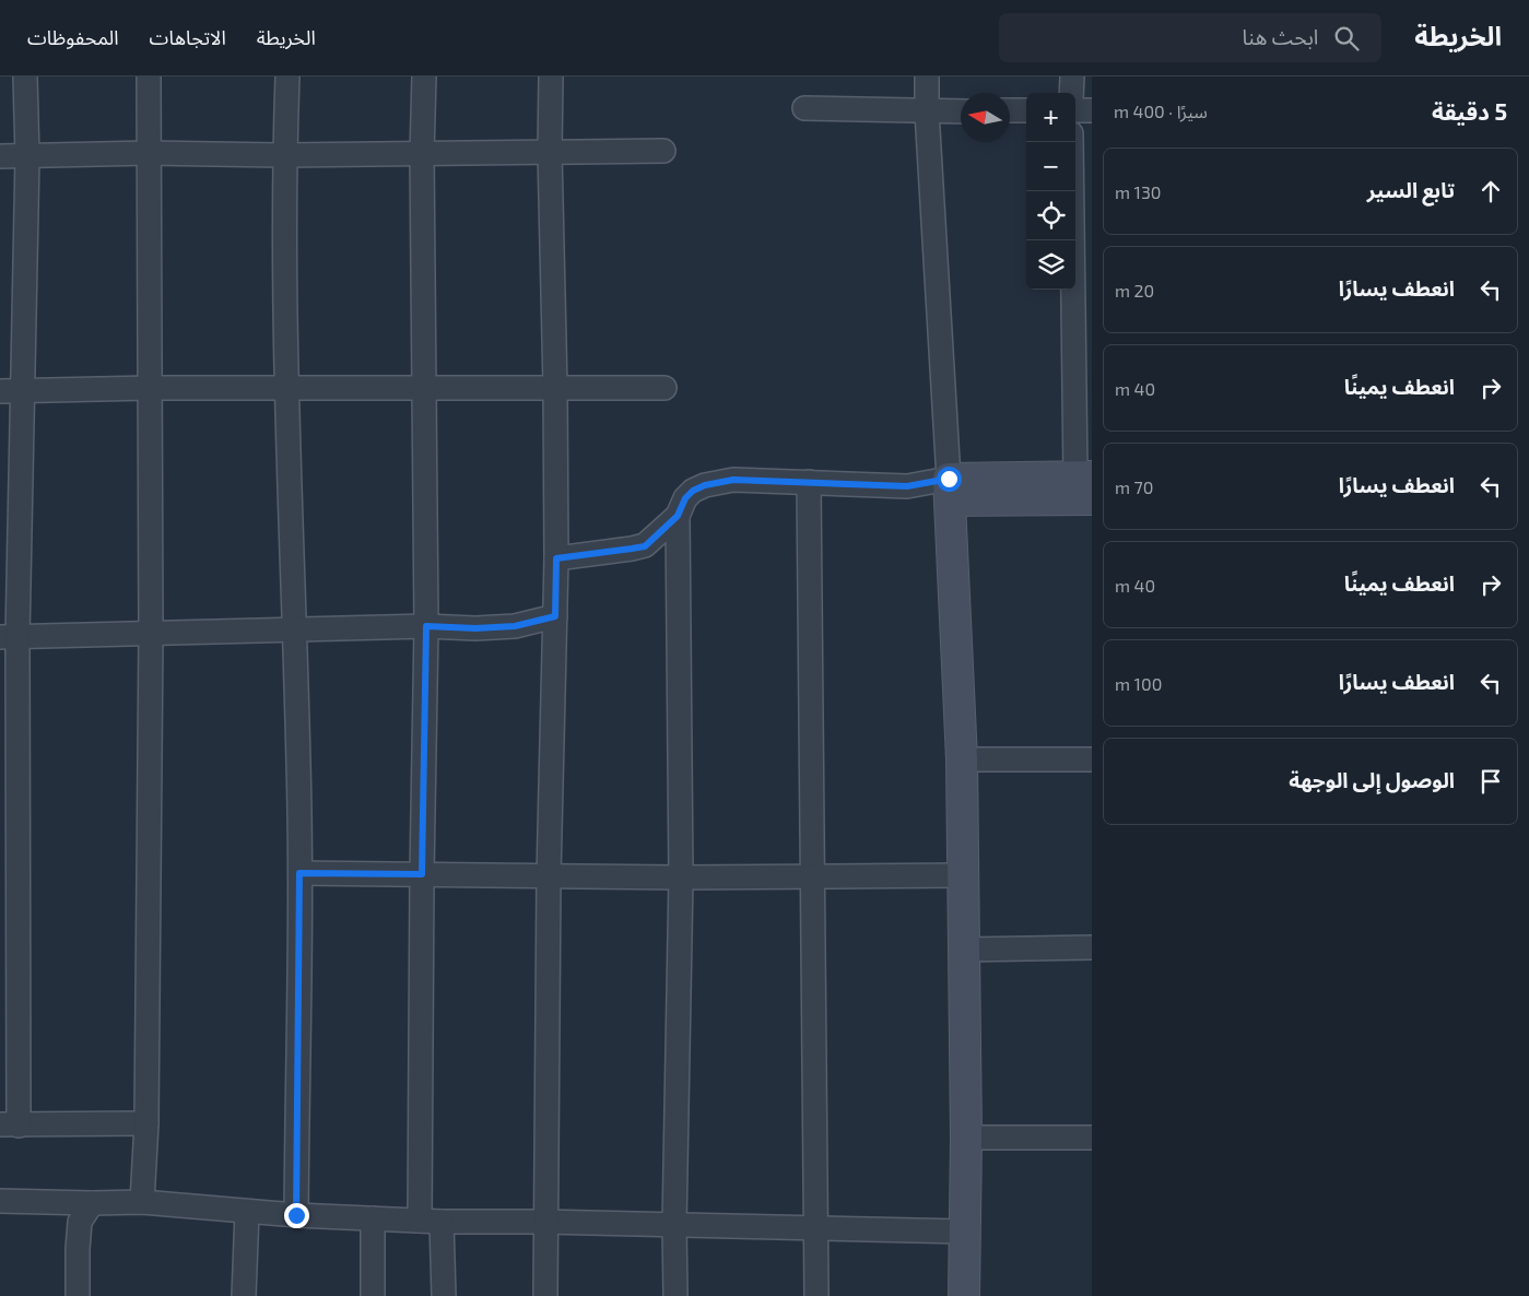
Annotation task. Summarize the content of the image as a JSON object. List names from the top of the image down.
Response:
{
  "north": "left",
  "page": {
    "header": "الخريطة",
    "search": "ابحث هنا",
    "nav": ["الخريطة", "الاتجاهات", "المحفوظات"],
    "heading": ["5 دقيقة", "سيرًا · 400 m"],
    "map_buttons": ["+", "−"],
    "list": [
      ["تابع السير", "130 m"],
      ["انعطف يسارًا", "20 m"],
      ["انعطف يمينًا", "40 m"],
      ["انعطف يسارًا", "70 m"],
      ["انعطف يمينًا", "40 m"],
      ["انعطف يسارًا", "100 m"],
      "الوصول إلى الوجهة"
    ]
  }
}
